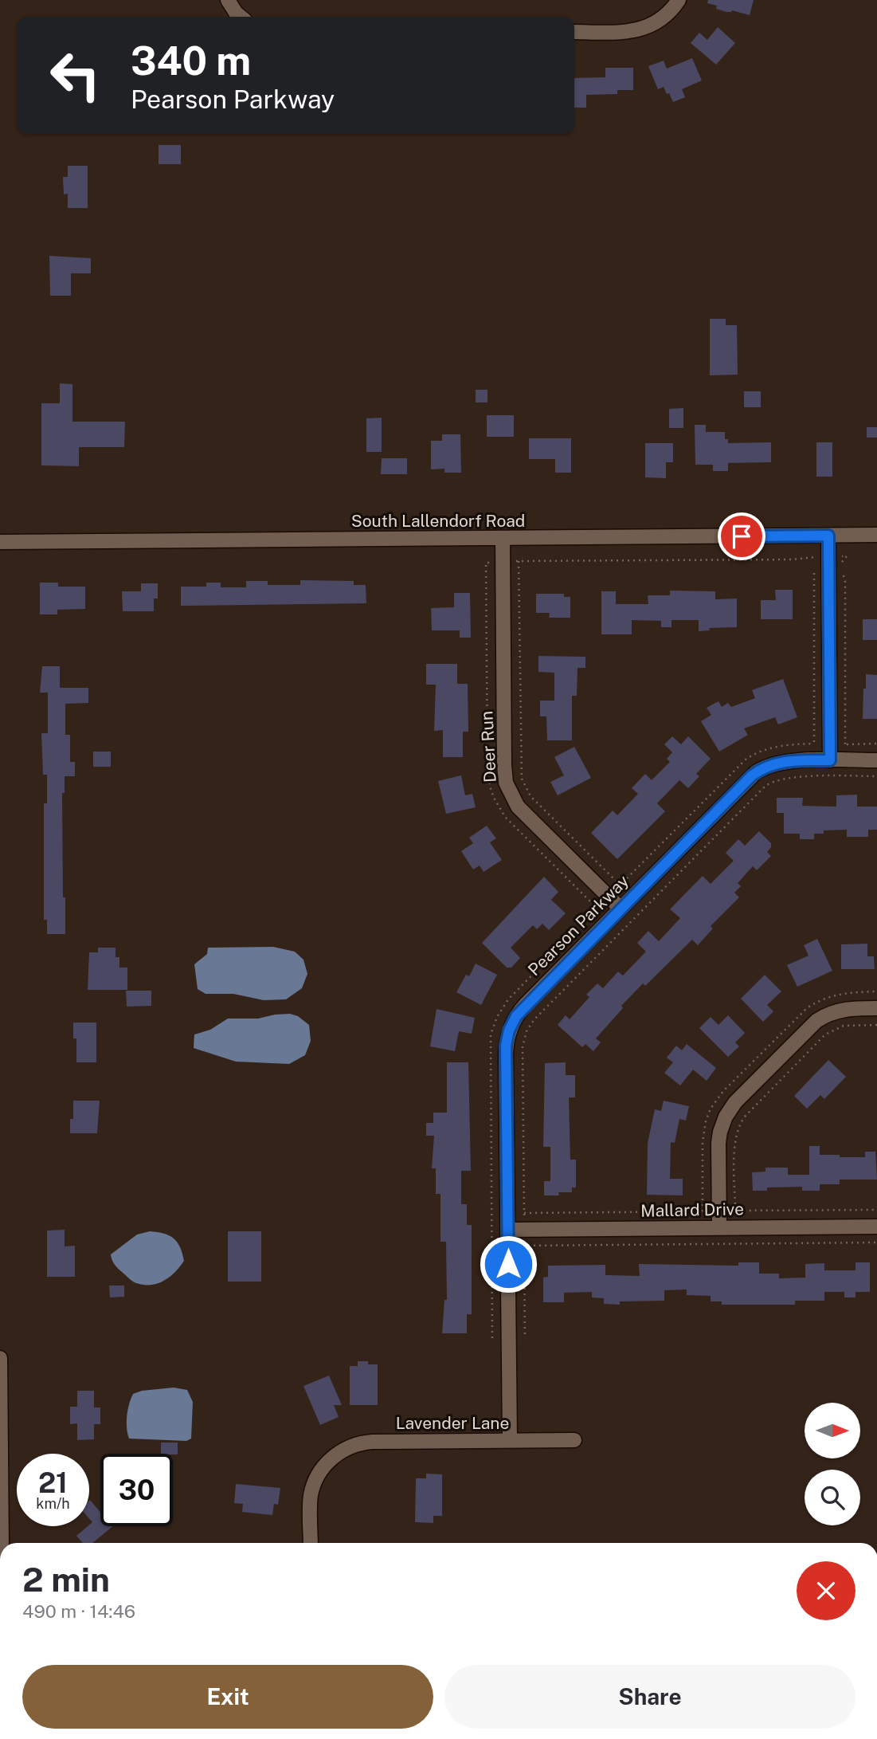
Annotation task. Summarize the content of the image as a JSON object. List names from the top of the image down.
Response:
{
  "streets": {
    "street": [
      "South Lallendorf Road",
      "Deer Run",
      "Pearson Parkway",
      "Mallard Drive",
      "Lavender Lane"
    ]
  },
  "crossings": [
    ["South Lallendorf Road", "Deer Run"],
    ["Deer Run", "Pearson Parkway"],
    ["Pearson Parkway", "Mallard Drive"],
    ["Pearson Parkway", "Lavender Lane"]
  ],
  "north": "right",
  "page": {
    "turn": ["340 m", "Pearson Parkway"],
    "speed": "21 km/h",
    "limit": "30",
    "heading": ["2 min", "490 m · 14:46"],
    "buttons": ["Exit", "Share"]
  }
}
